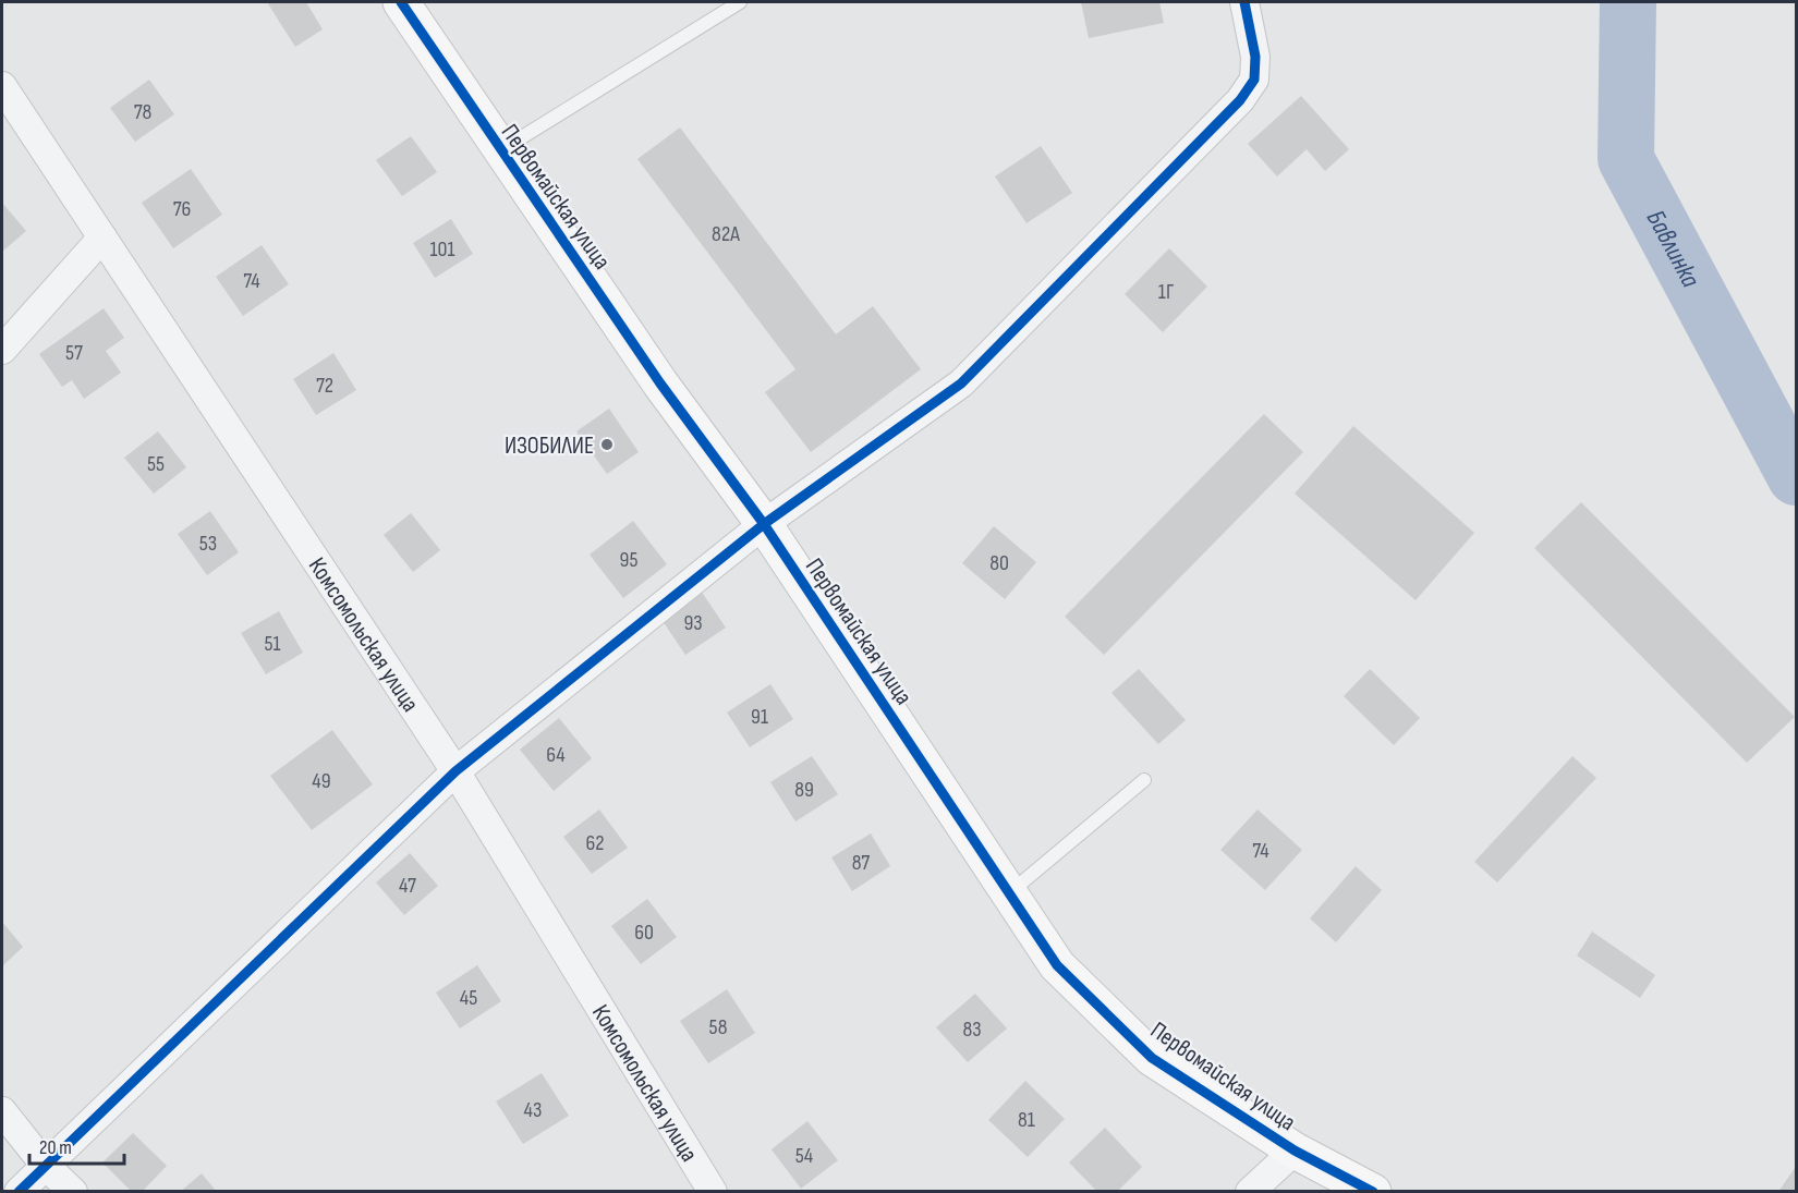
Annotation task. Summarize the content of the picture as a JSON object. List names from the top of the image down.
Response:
{
  "streets": {
    "street": ["Первомайская улица", "Комсомольская улица"]
  },
  "water": ["Бавлинка"],
  "places": ["ИЗОБИЛИЕ"],
  "house_numbers": [
    "78",
    "76",
    "82А",
    "101",
    "74",
    "1Г",
    "57",
    "72",
    "55",
    "53",
    "95",
    "80",
    "93",
    "51",
    "91",
    "64",
    "49",
    "89",
    "62",
    "74",
    "87",
    "47",
    "60",
    "45",
    "58",
    "83",
    "43",
    "81",
    "54"
  ],
  "scale_bar": "20 m"
}
